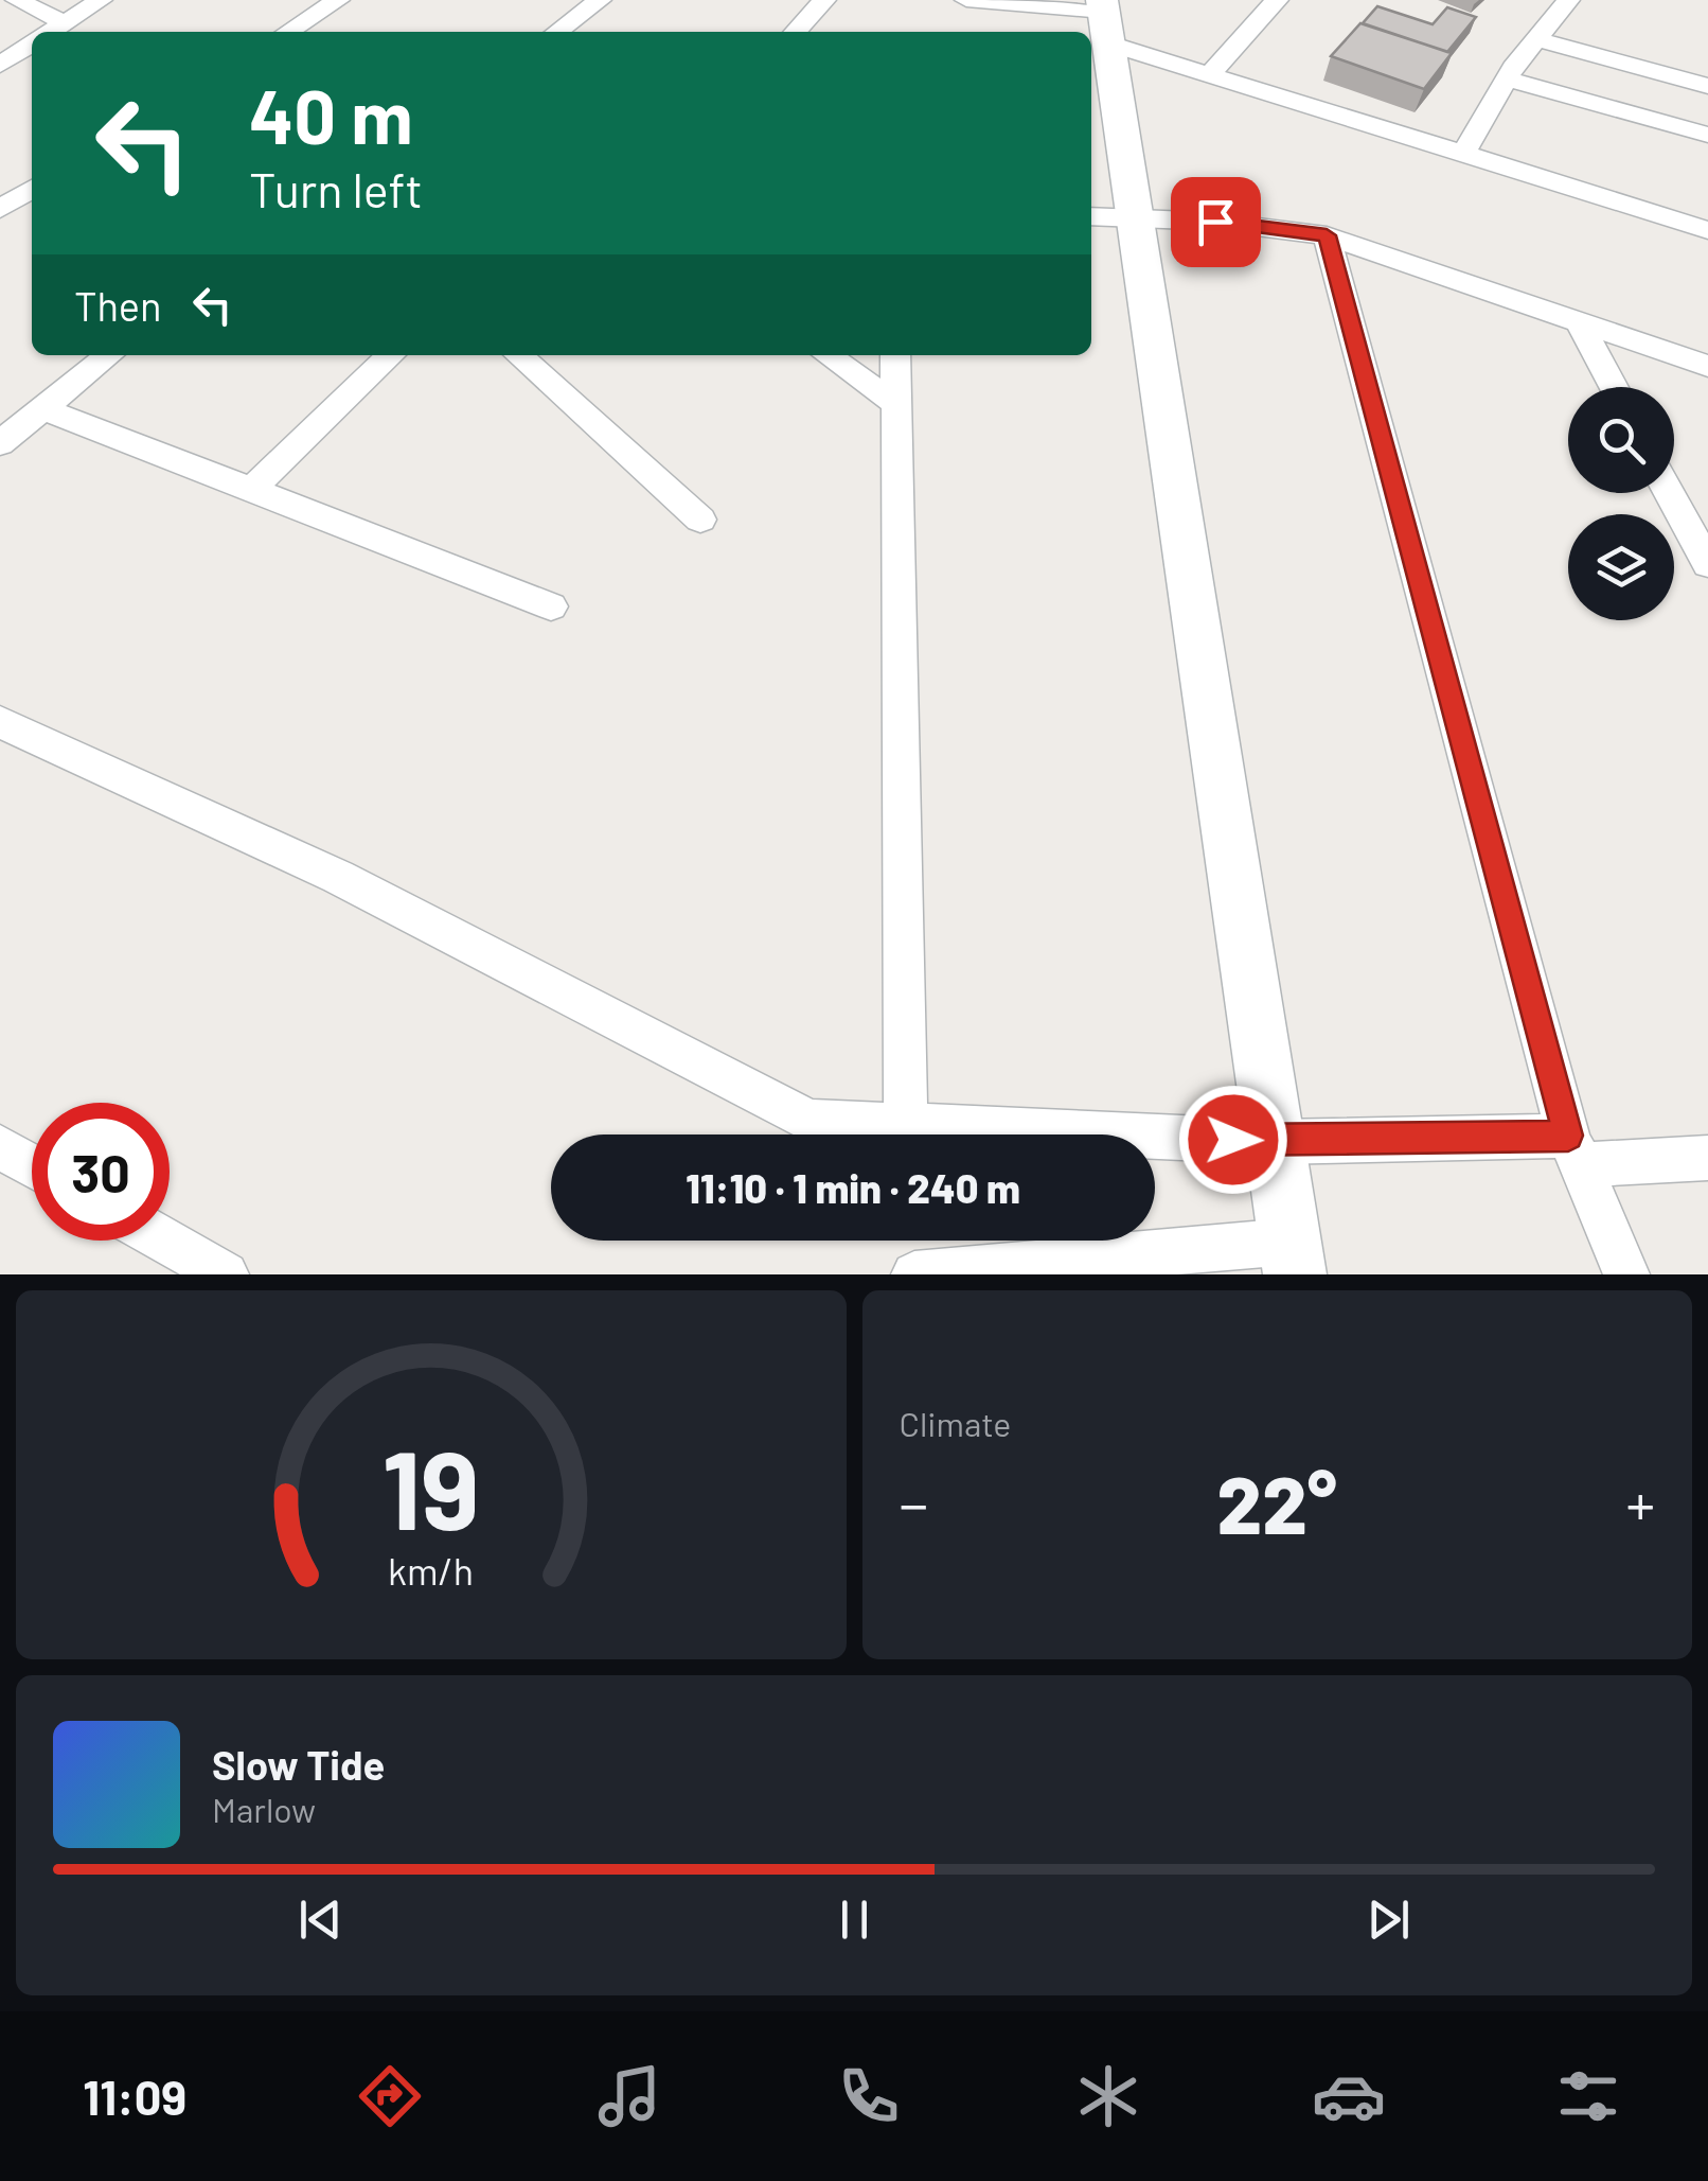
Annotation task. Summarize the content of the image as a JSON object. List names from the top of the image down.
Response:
{
  "page": {
    "turn": ["40 m", "Turn left"],
    "then": "Then",
    "limit": "30",
    "trip": "11:10 · 1 min · 240 m",
    "tile": "Climate",
    "heat": ["−", "22°", "+"],
    "song": ["Slow Tide", "Marlow"],
    "tabs": "11:09",
    "gauge": ["19", "km/h"]
  }
}
